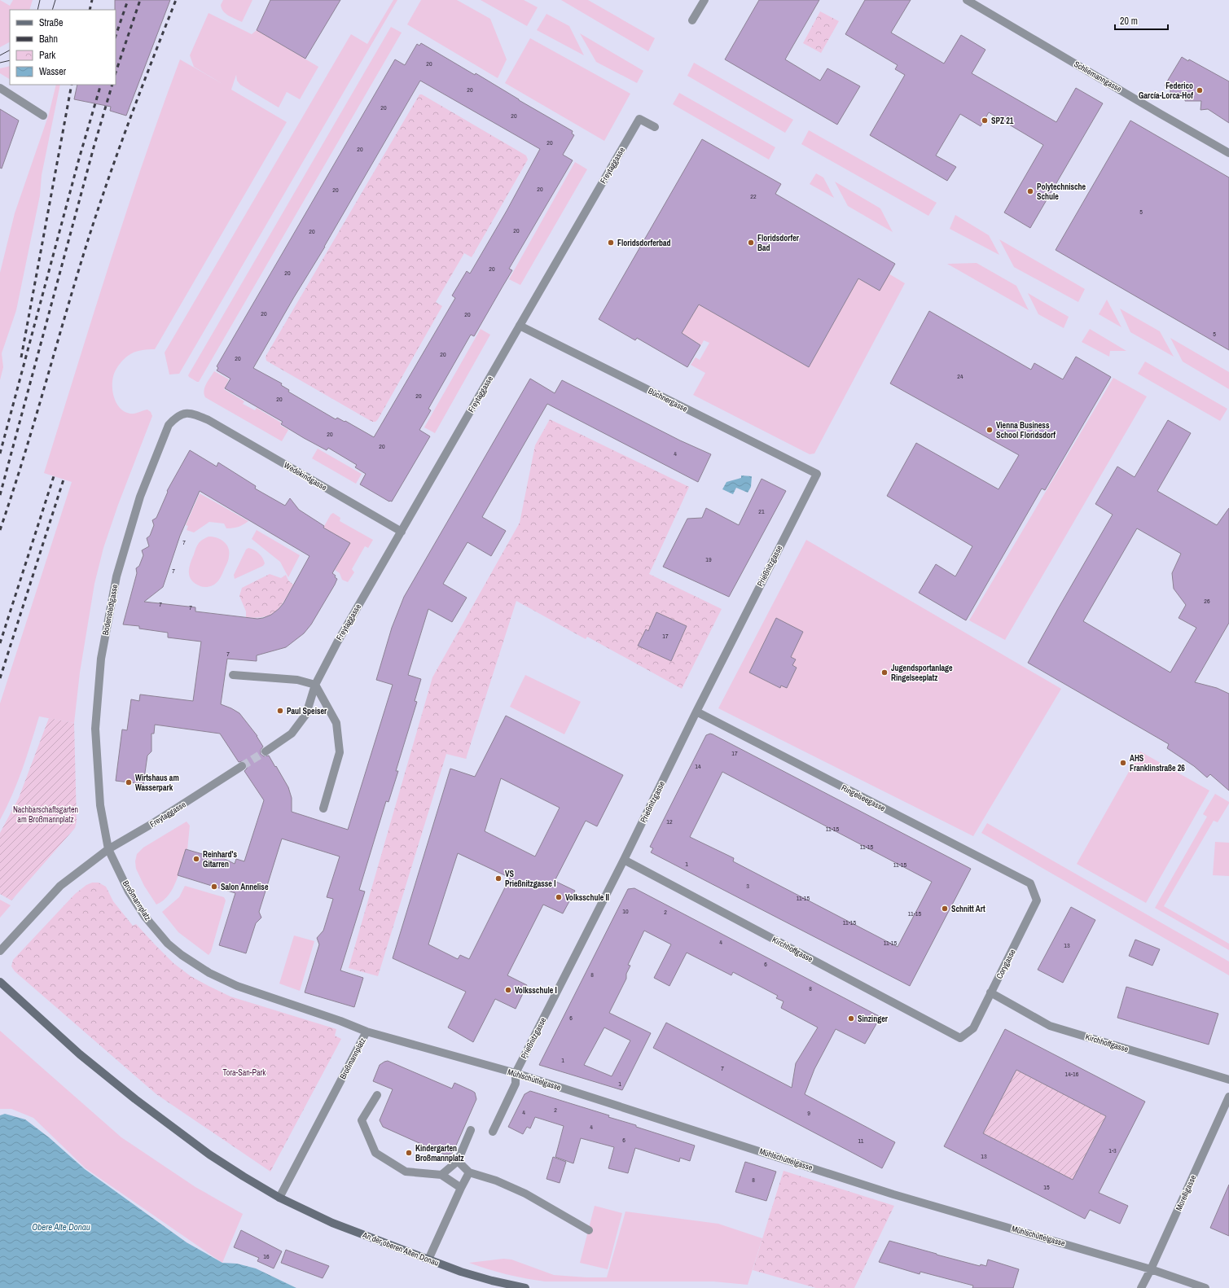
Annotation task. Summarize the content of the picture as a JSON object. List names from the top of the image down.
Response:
{
  "streets": {
    "street": [
      "Schliemanngasse",
      "Freytaggasse",
      "Büchnergasse",
      "Wedekindgasse",
      "Prießnitzgasse",
      "Bodenstedtgasse",
      "Ringelseegasse",
      "Broßmannplatz",
      "Kirchhoffgasse",
      "Corygasse",
      "Mühlschüttelgasse",
      "Morelligasse",
      "An der oberen Alten Donau"
    ]
  },
  "crossings": [
    ["Freytaggasse", "Büchnergasse"],
    ["Freytaggasse", "Wedekindgasse"],
    ["Freytaggasse", "Bodenstedtgasse"],
    ["Freytaggasse", "Broßmannplatz"],
    ["Büchnergasse", "Prießnitzgasse"],
    ["Wedekindgasse", "Bodenstedtgasse"],
    ["Prießnitzgasse", "Ringelseegasse"],
    ["Prießnitzgasse", "Kirchhoffgasse"],
    ["Prießnitzgasse", "Mühlschüttelgasse"],
    ["Bodenstedtgasse", "Broßmannplatz"],
    ["Ringelseegasse", "Corygasse"],
    ["Broßmannplatz", "Mühlschüttelgasse"],
    ["Broßmannplatz", "An der oberen Alten Donau"],
    ["Kirchhoffgasse", "Corygasse"],
    ["Mühlschüttelgasse", "Morelligasse"]
  ],
  "water": ["Obere Alte Donau"],
  "parks": ["Nachbarschaftsgarten am Broßmannplatz", "Tora-San-Park"],
  "places": [
    "Federico García-Lorca-Hof",
    "SPZ 21",
    "Polytechnische Schule",
    "Floridsdorferbad",
    "Floridsdorfer Bad",
    "Vienna Business School Floridsdorf",
    "Jugendsportanlage Ringelseeplatz",
    "Paul Speiser",
    "AHS Franklinstraße 26",
    "Wirtshaus am Wasserpark",
    "Reinhard's Gitarren",
    "VS Prießnitzgasse I",
    "Salon Annelise",
    "Volksschule II",
    "Schnitt Art",
    "Volksschule I",
    "Sinzinger",
    "Kindergarten Broßmannplatz"
  ],
  "house_numbers": [
    "20",
    "20",
    "20",
    "20",
    "20",
    "20",
    "20",
    "20",
    "22",
    "5",
    "20",
    "20",
    "20",
    "20",
    "20",
    "20",
    "5",
    "20",
    "20",
    "24",
    "20",
    "20",
    "20",
    "20",
    "4",
    "21",
    "7",
    "19",
    "7",
    "26",
    "7",
    "7",
    "17",
    "7",
    "17",
    "14",
    "12",
    "11-15",
    "11-15",
    "1",
    "11-15",
    "3",
    "11-15",
    "10",
    "2",
    "11-15",
    "11-15",
    "4",
    "11-15",
    "13",
    "6",
    "8",
    "8",
    "6",
    "1",
    "7",
    "14-16",
    "1",
    "2",
    "4",
    "9",
    "4",
    "6",
    "11",
    "1-3",
    "13",
    "8",
    "15",
    "16"
  ],
  "legend": [
    "Straße",
    "Bahn",
    "Park",
    "Wasser"
  ],
  "scale_bar": "20 m"
}
